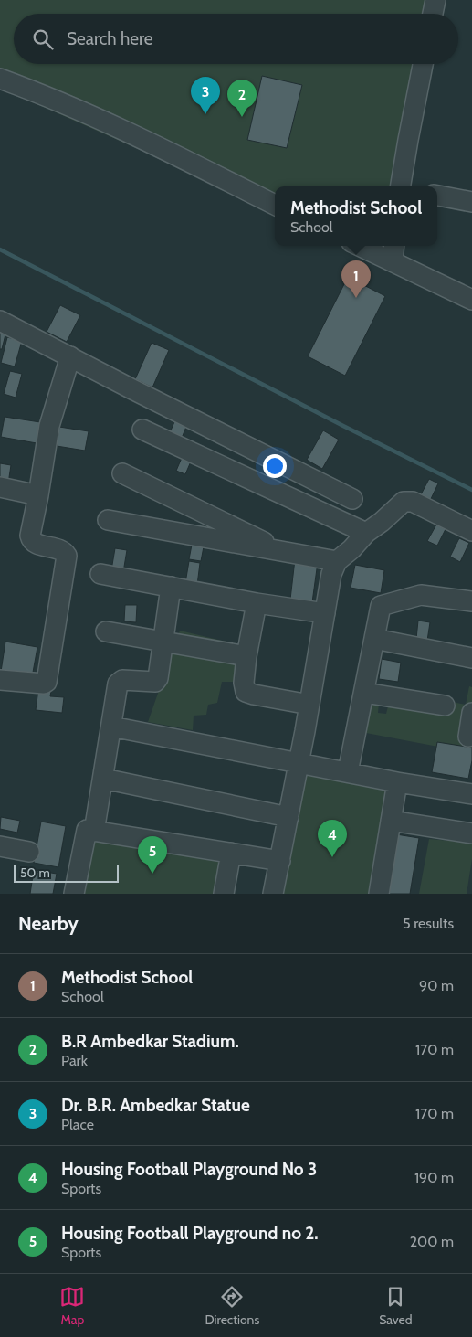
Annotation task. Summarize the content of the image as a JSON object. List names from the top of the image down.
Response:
{
  "scale_bar": "50 m",
  "page": {
    "search": "Search here",
    "pins": [
      "3",
      "2",
      "1",
      "4",
      "5"
    ],
    "popup": ["Methodist School", "School"],
    "scale": "50 m",
    "heading": ["Nearby", "5 results"],
    "list": [
      {
        "mark": "1",
        "name": "Methodist School",
        "note": "School",
        "value": "90 m"
      },
      {
        "mark": "2",
        "name": "B.R Ambedkar Stadium.",
        "note": "Park",
        "value": "170 m"
      },
      {
        "mark": "3",
        "name": "Dr. B.R. Ambedkar Statue",
        "note": "Place",
        "value": "170 m"
      },
      {
        "mark": "4",
        "name": "Housing Football Playground No 3",
        "note": "Sports",
        "value": "190 m"
      },
      {
        "mark": "5",
        "name": "Housing Football Playground no 2.",
        "note": "Sports",
        "value": "200 m"
      }
    ],
    "nav": ["Map", "Directions", "Saved"]
  }
}
